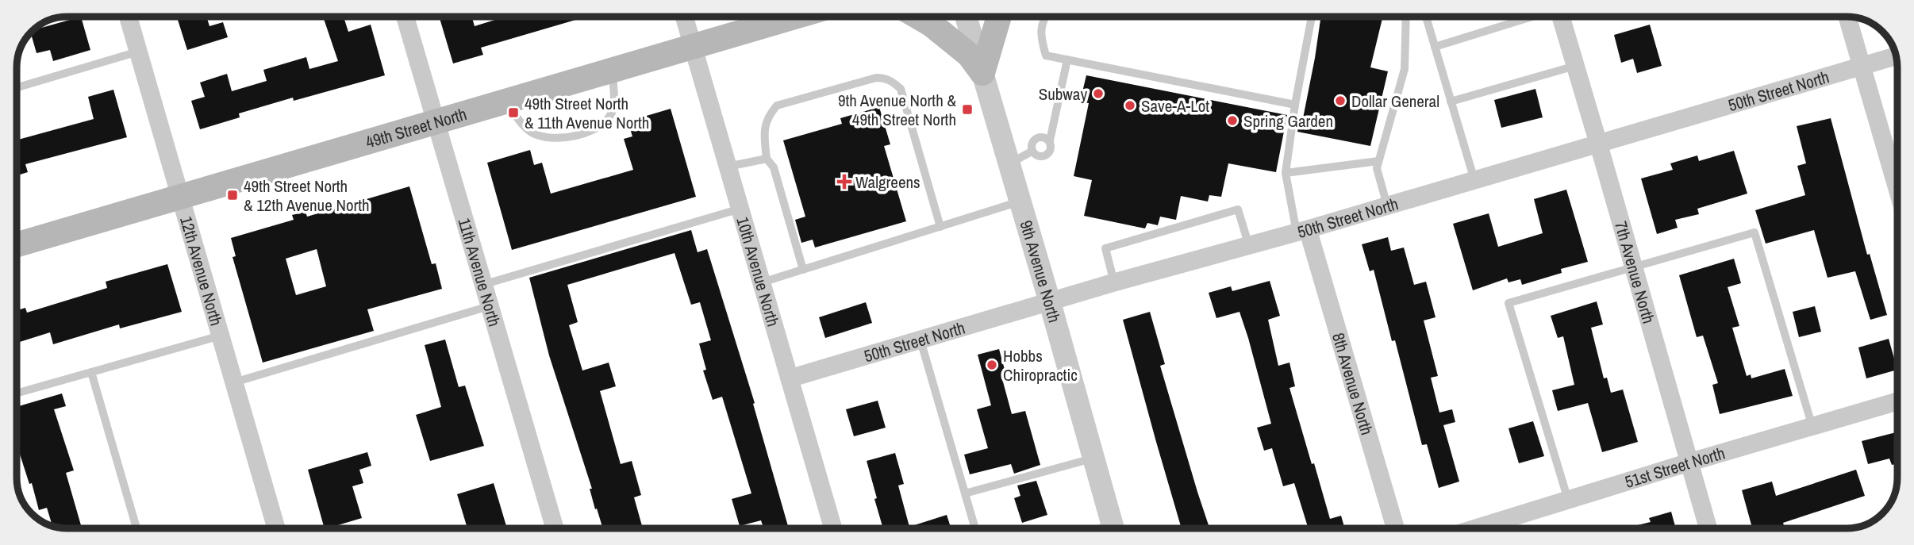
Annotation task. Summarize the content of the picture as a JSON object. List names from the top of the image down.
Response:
{
  "streets": {
    "main road": ["49th Street North"],
    "street": [
      "50th Street North",
      "12th Avenue North",
      "11th Avenue North",
      "10th Avenue North",
      "9th Avenue North",
      "7th Avenue North",
      "8th Avenue North",
      "51st Street North"
    ]
  },
  "crossings": [
    ["50th Street North", "10th Avenue North"],
    ["50th Street North", "9th Avenue North"],
    ["50th Street North", "7th Avenue North"],
    ["50th Street North", "8th Avenue North"],
    ["49th Street North", "12th Avenue North"],
    ["49th Street North", "11th Avenue North"],
    ["49th Street North", "10th Avenue North"],
    ["7th Avenue North", "51st Street North"]
  ],
  "places": {
    "other": [
      "Subway",
      "Dollar General",
      "Save-A-Lot",
      "Spring Garden",
      "Hobbs Chiropractic"
    ],
    "transit": ["9th Avenue North & 49th Street North", "49th Street North & 11th Avenue North", "49th Street North & 12th Avenue North"],
    "health": ["Walgreens"]
  }
}
